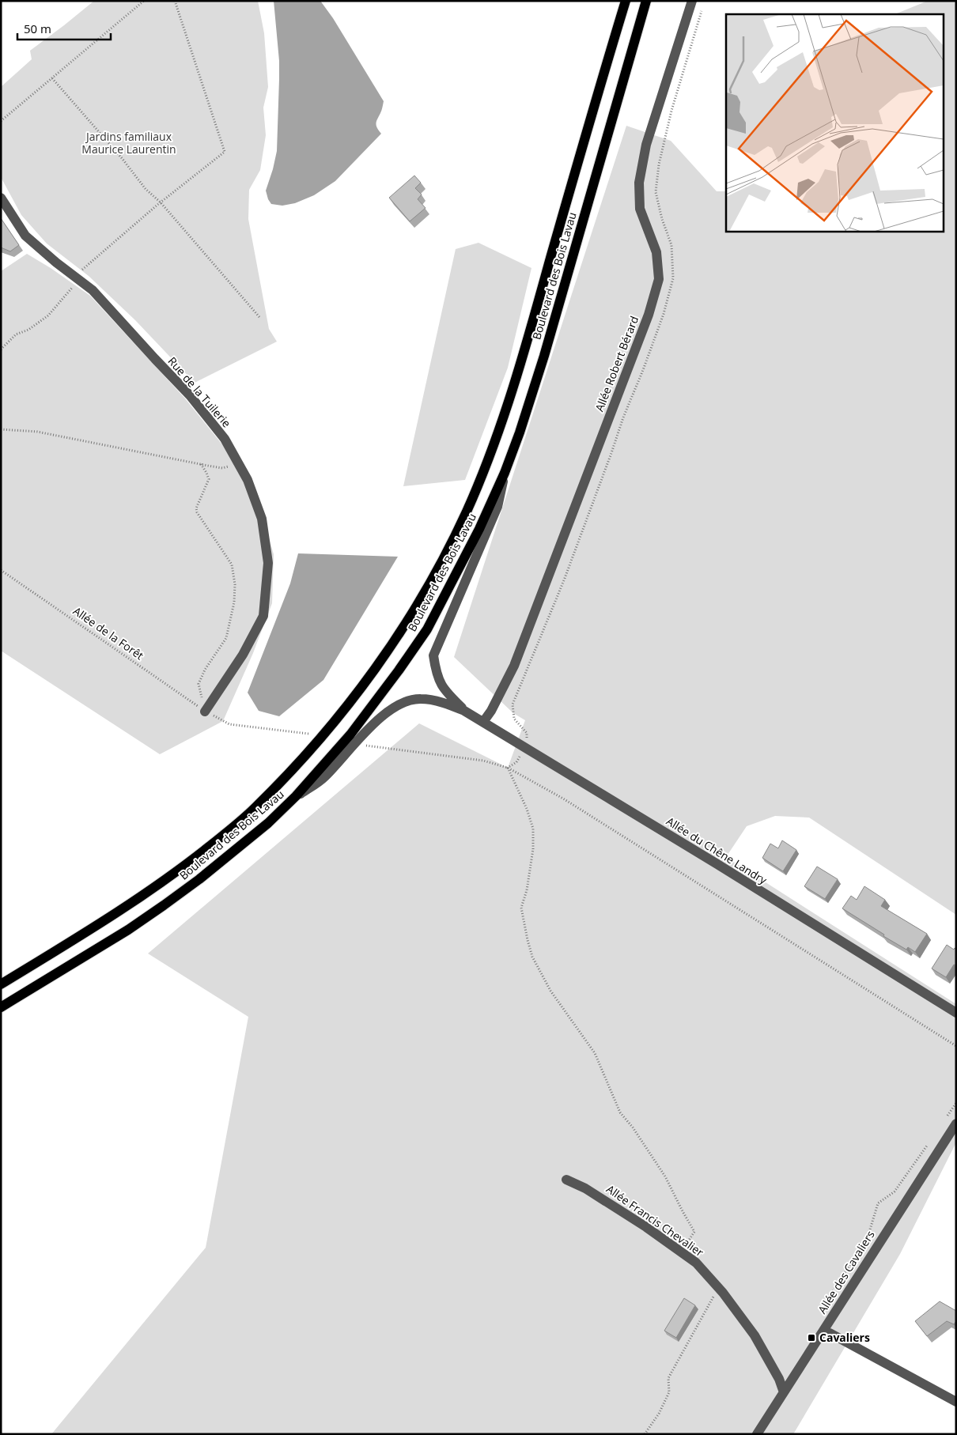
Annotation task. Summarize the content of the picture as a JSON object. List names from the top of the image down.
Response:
{
  "streets": {
    "main road": ["Boulevard des Bois Lavau"],
    "street": [
      "Allée Robert Bérard",
      "Rue de la Tuilerie",
      "Allée du Chêne Landry",
      "Allée Francis Chevalier",
      "Allée des Cavaliers"
    ],
    "path": ["Allée de la Forêt"]
  },
  "crossings": [
    ["Boulevard des Bois Lavau", "Allée du Chêne Landry"],
    ["Allée Robert Bérard", "Allée du Chêne Landry"],
    ["Rue de la Tuilerie", "Allée de la Forêt"],
    ["Allée Francis Chevalier", "Allée des Cavaliers"]
  ],
  "parks": ["Jardins familiaux Maurice Laurentin"],
  "places": {
    "transit": ["Cavaliers"]
  },
  "scale_bar": "50 m"
}
